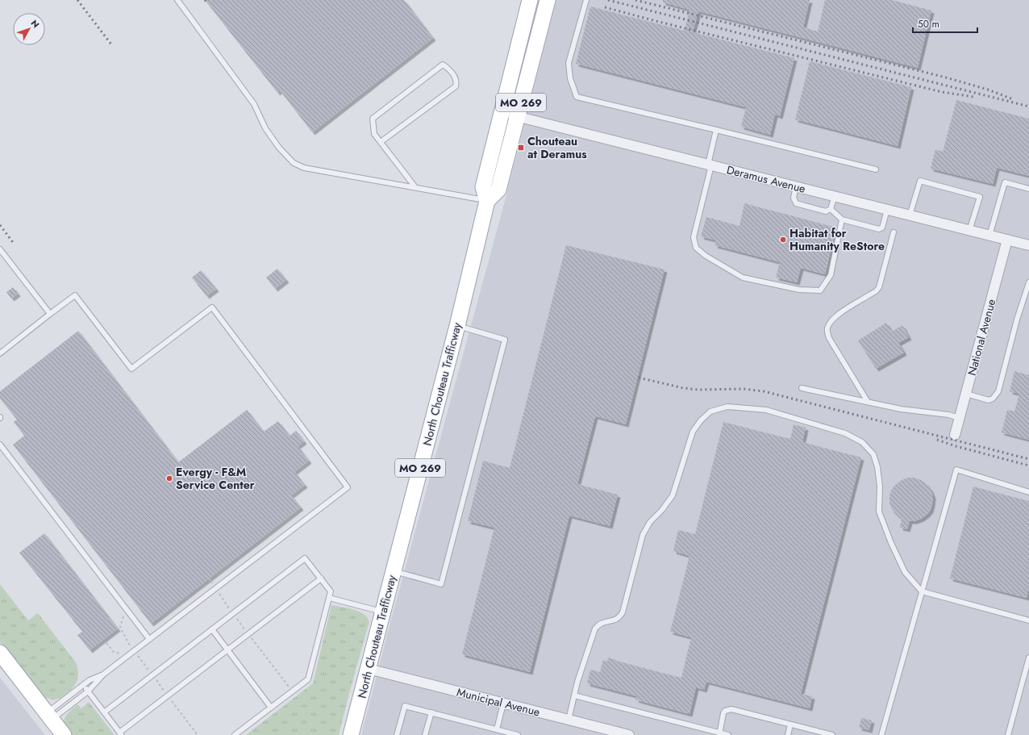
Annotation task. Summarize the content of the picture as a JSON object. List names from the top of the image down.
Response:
{
  "streets": {
    "main road": ["MO 269", "North Chouteau Trafficway"],
    "street": ["Deramus Avenue", "National Avenue", "Municipal Avenue"]
  },
  "crossings": [
    ["Deramus Avenue", "National Avenue"],
    ["Deramus Avenue", "North Chouteau Trafficway"],
    ["North Chouteau Trafficway", "Municipal Avenue"]
  ],
  "places": {
    "transit": ["Chouteau at Deramus"],
    "other": ["Habitat for Humanity ReStore", "Evergy - F&M Service Center"]
  },
  "scale_bar": "50 m",
  "north": "top right"
}
